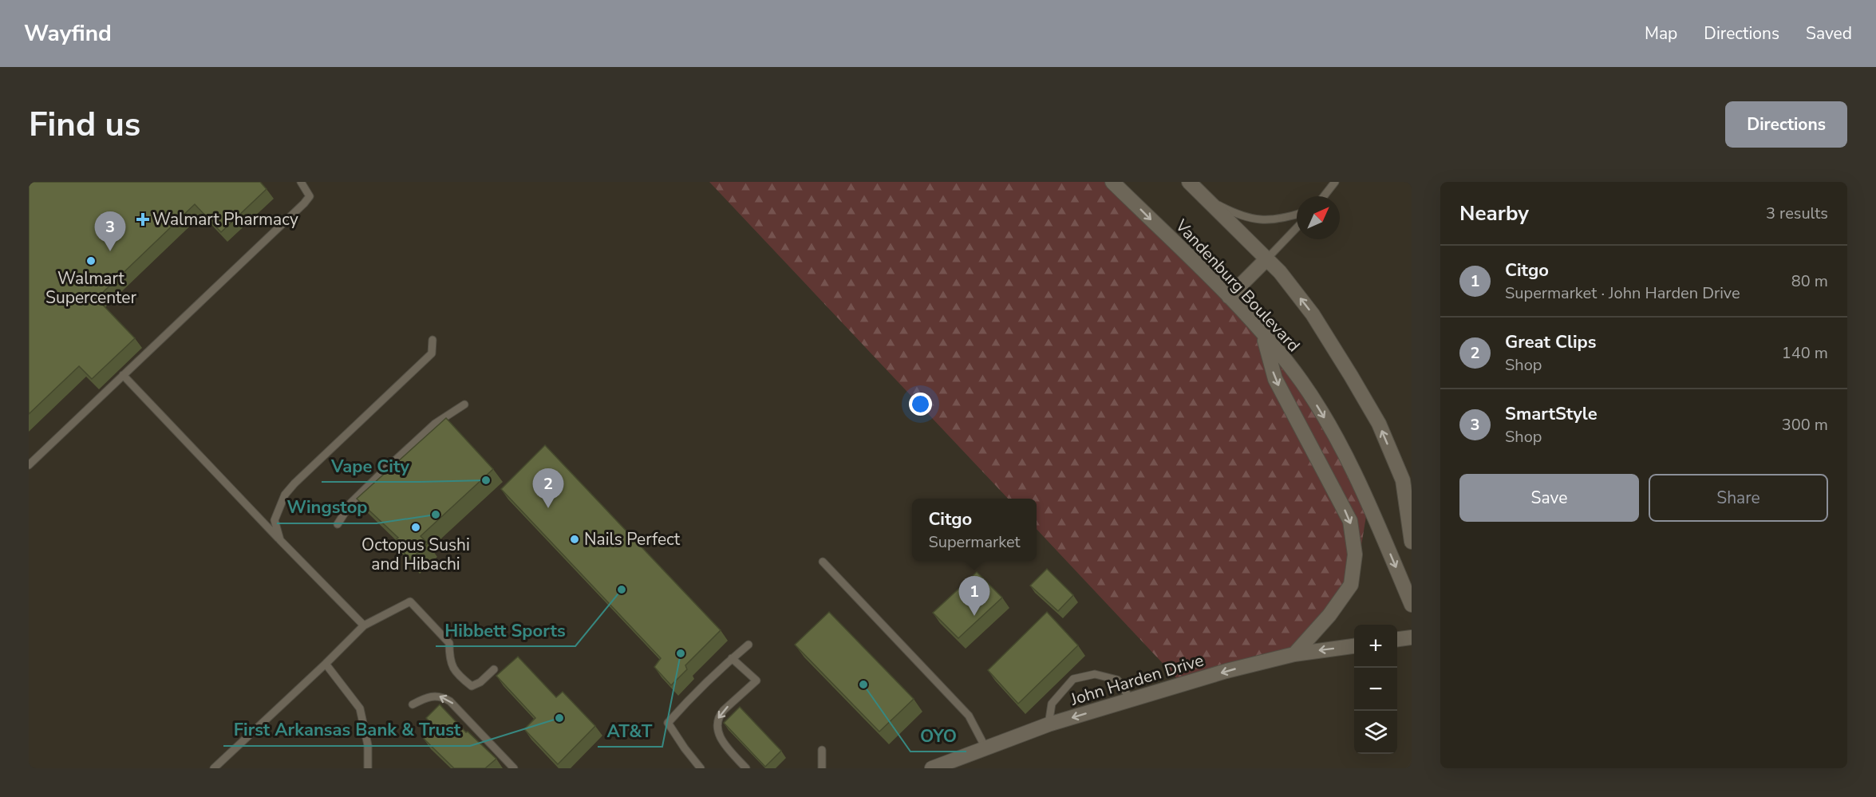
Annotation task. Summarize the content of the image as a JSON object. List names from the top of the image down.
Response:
{
  "streets": {
    "main road": ["Vandenburg Boulevard", "John Harden Drive"]
  },
  "one_way": ["John Harden Drive"],
  "places": {
    "health": ["Walmart Pharmacy"],
    "other": [
      "Walmart Supercenter",
      "Vape City",
      "Wingstop",
      "Octopus Sushi and Hibachi",
      "Nails Perfect",
      "Hibbett Sports",
      "AT&T",
      "OYO",
      "First Arkansas Bank & Trust"
    ]
  },
  "north": "top right",
  "page": {
    "header": "Wayfind",
    "nav": ["Map", "Directions", "Saved"],
    "buttons": [
      "Directions",
      ["Save", "Share"]
    ],
    "title": "Find us",
    "heading": ["Nearby", "3 results"],
    "pins": ["3", "2", "1"],
    "list": [
      {
        "mark": "1",
        "name": "Citgo",
        "note": "Supermarket · John Harden Drive",
        "value": "80 m"
      },
      {
        "mark": "2",
        "name": "Great Clips",
        "note": "Shop",
        "value": "140 m"
      },
      {
        "mark": "3",
        "name": "SmartStyle",
        "note": "Shop",
        "value": "300 m"
      }
    ],
    "popup": ["Citgo", "Supermarket"],
    "map_buttons": ["+", "−"]
  }
}
